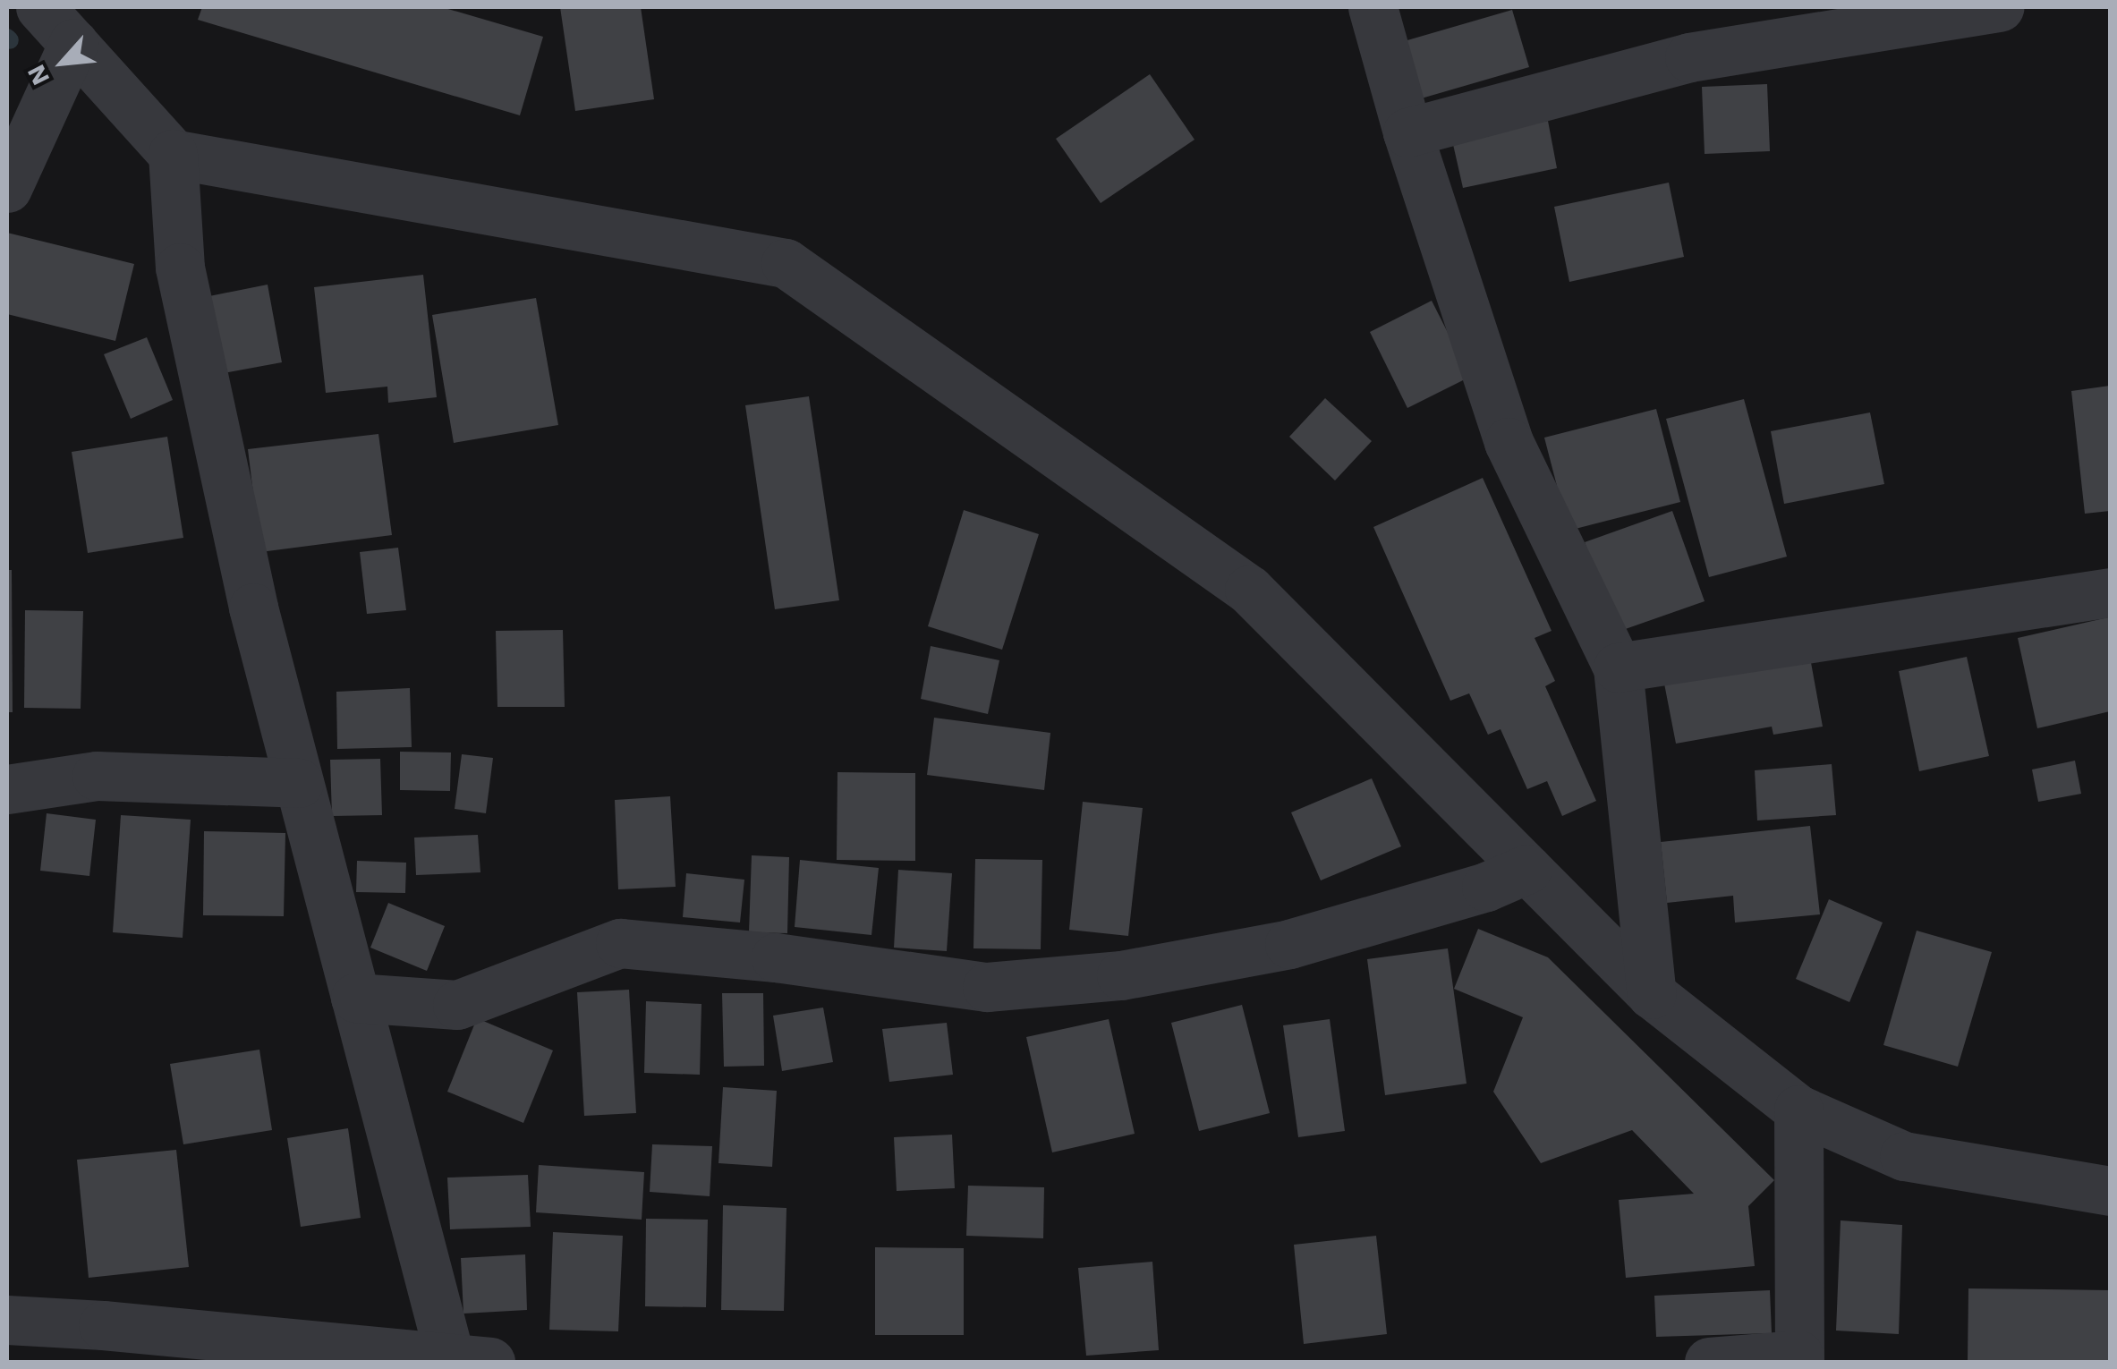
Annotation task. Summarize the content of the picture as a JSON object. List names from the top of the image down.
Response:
{
  "north": "bottom left"
}
